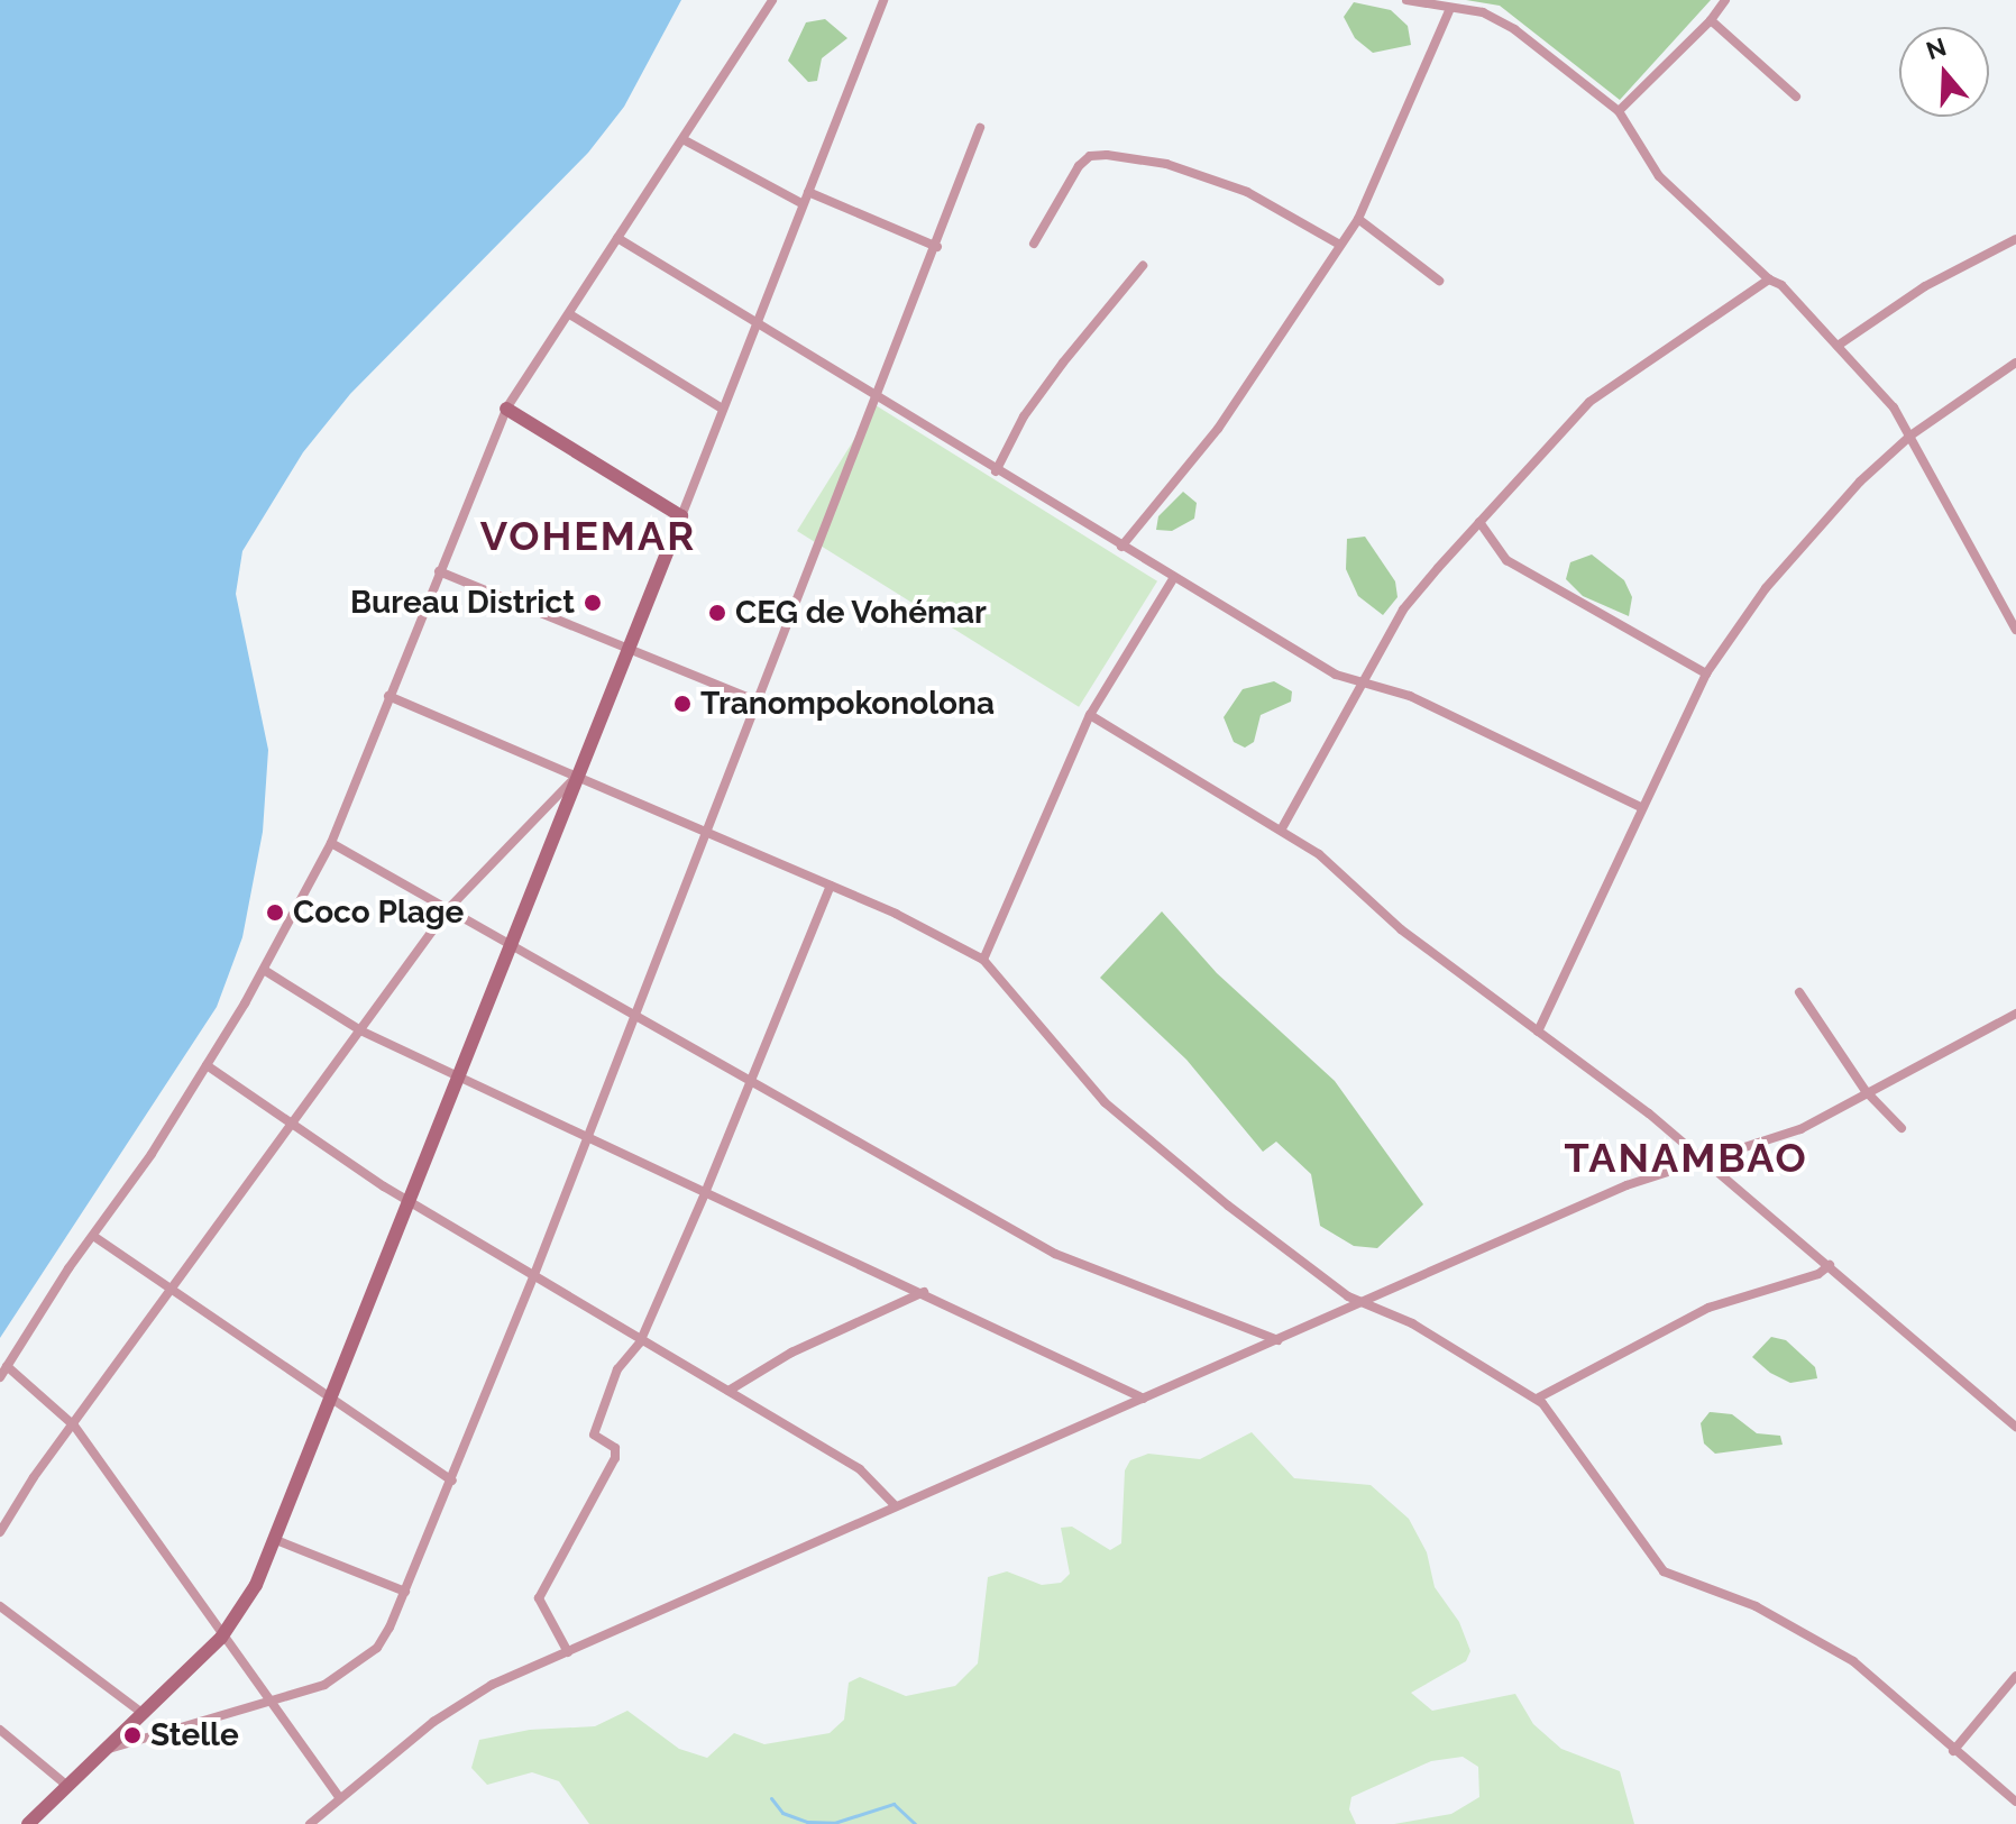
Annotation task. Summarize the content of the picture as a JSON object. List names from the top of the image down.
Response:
{
  "districts": ["VOHEMAR", "TANAMBAO"],
  "places": [
    "Bureau District",
    "CEG de Vohémar",
    "Tranompokonolona",
    "Coco Plage",
    "Stelle"
  ],
  "north": "top"
}
